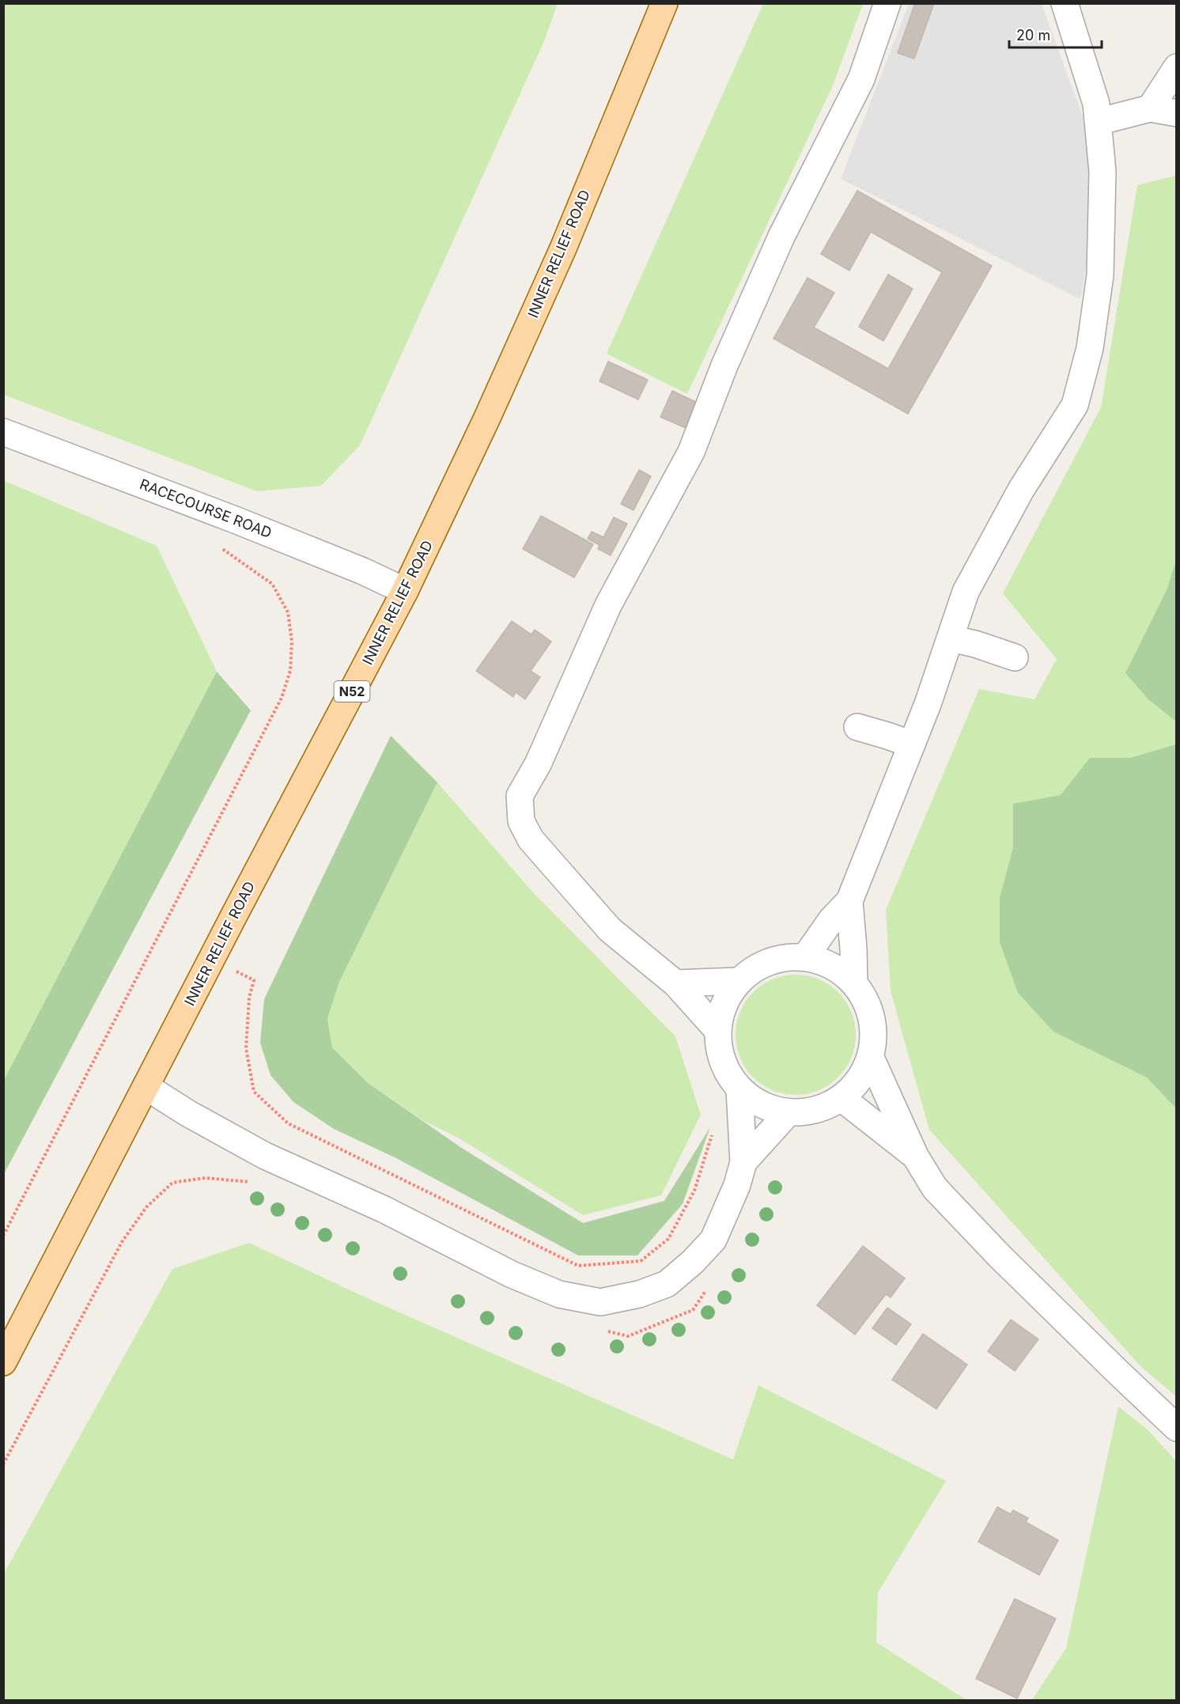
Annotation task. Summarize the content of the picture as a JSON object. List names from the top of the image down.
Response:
{
  "streets": {
    "main road": ["INNER RELIEF ROAD", "N52"],
    "street": ["RACECOURSE ROAD"]
  },
  "crossings": [
    ["INNER RELIEF ROAD", "RACECOURSE ROAD"]
  ],
  "scale_bar": "20 m"
}
